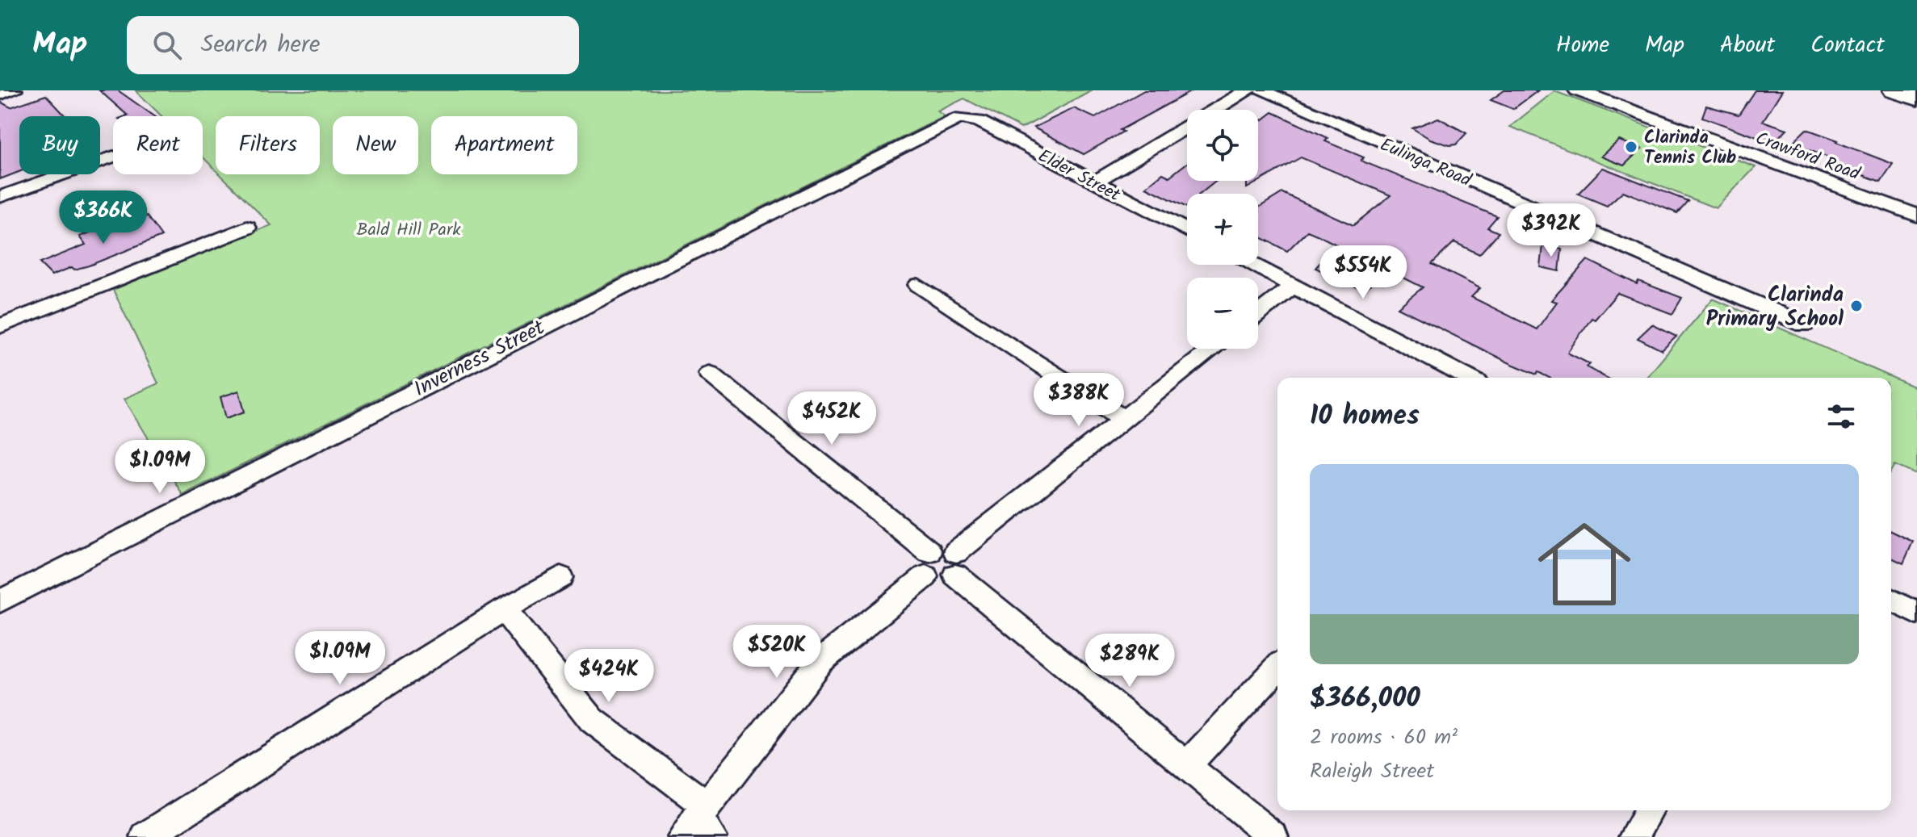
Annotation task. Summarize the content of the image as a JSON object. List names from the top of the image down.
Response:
{
  "streets": {
    "street": [
      "Crawford Road",
      "Eulinga Road",
      "Elder Street",
      "Inverness Street"
    ]
  },
  "crossings": [
    ["Elder Street", "Inverness Street"]
  ],
  "parks": ["Bald Hill Park"],
  "places": ["Clarinda Tennis Club", "Clarinda Primary School"],
  "page": {
    "header": "Map",
    "search": "Search here",
    "nav": [
      "Home",
      "Map",
      "About",
      "Contact"
    ],
    "map_buttons": ["+", "−"],
    "chip": [
      "Buy",
      "Rent",
      "Filters",
      "New",
      "Apartment"
    ],
    "price": [
      "$366K",
      "$392K",
      "$554K",
      "$388K",
      "$452K",
      "$1.09M",
      "$520K",
      "$1.09M",
      "$289K",
      "$424K"
    ],
    "heading": "10 homes",
    "list": [
      {
        "name": "$366,000",
        "note": "2 rooms · 60 m² · Raleigh Street"
      }
    ]
  }
}
